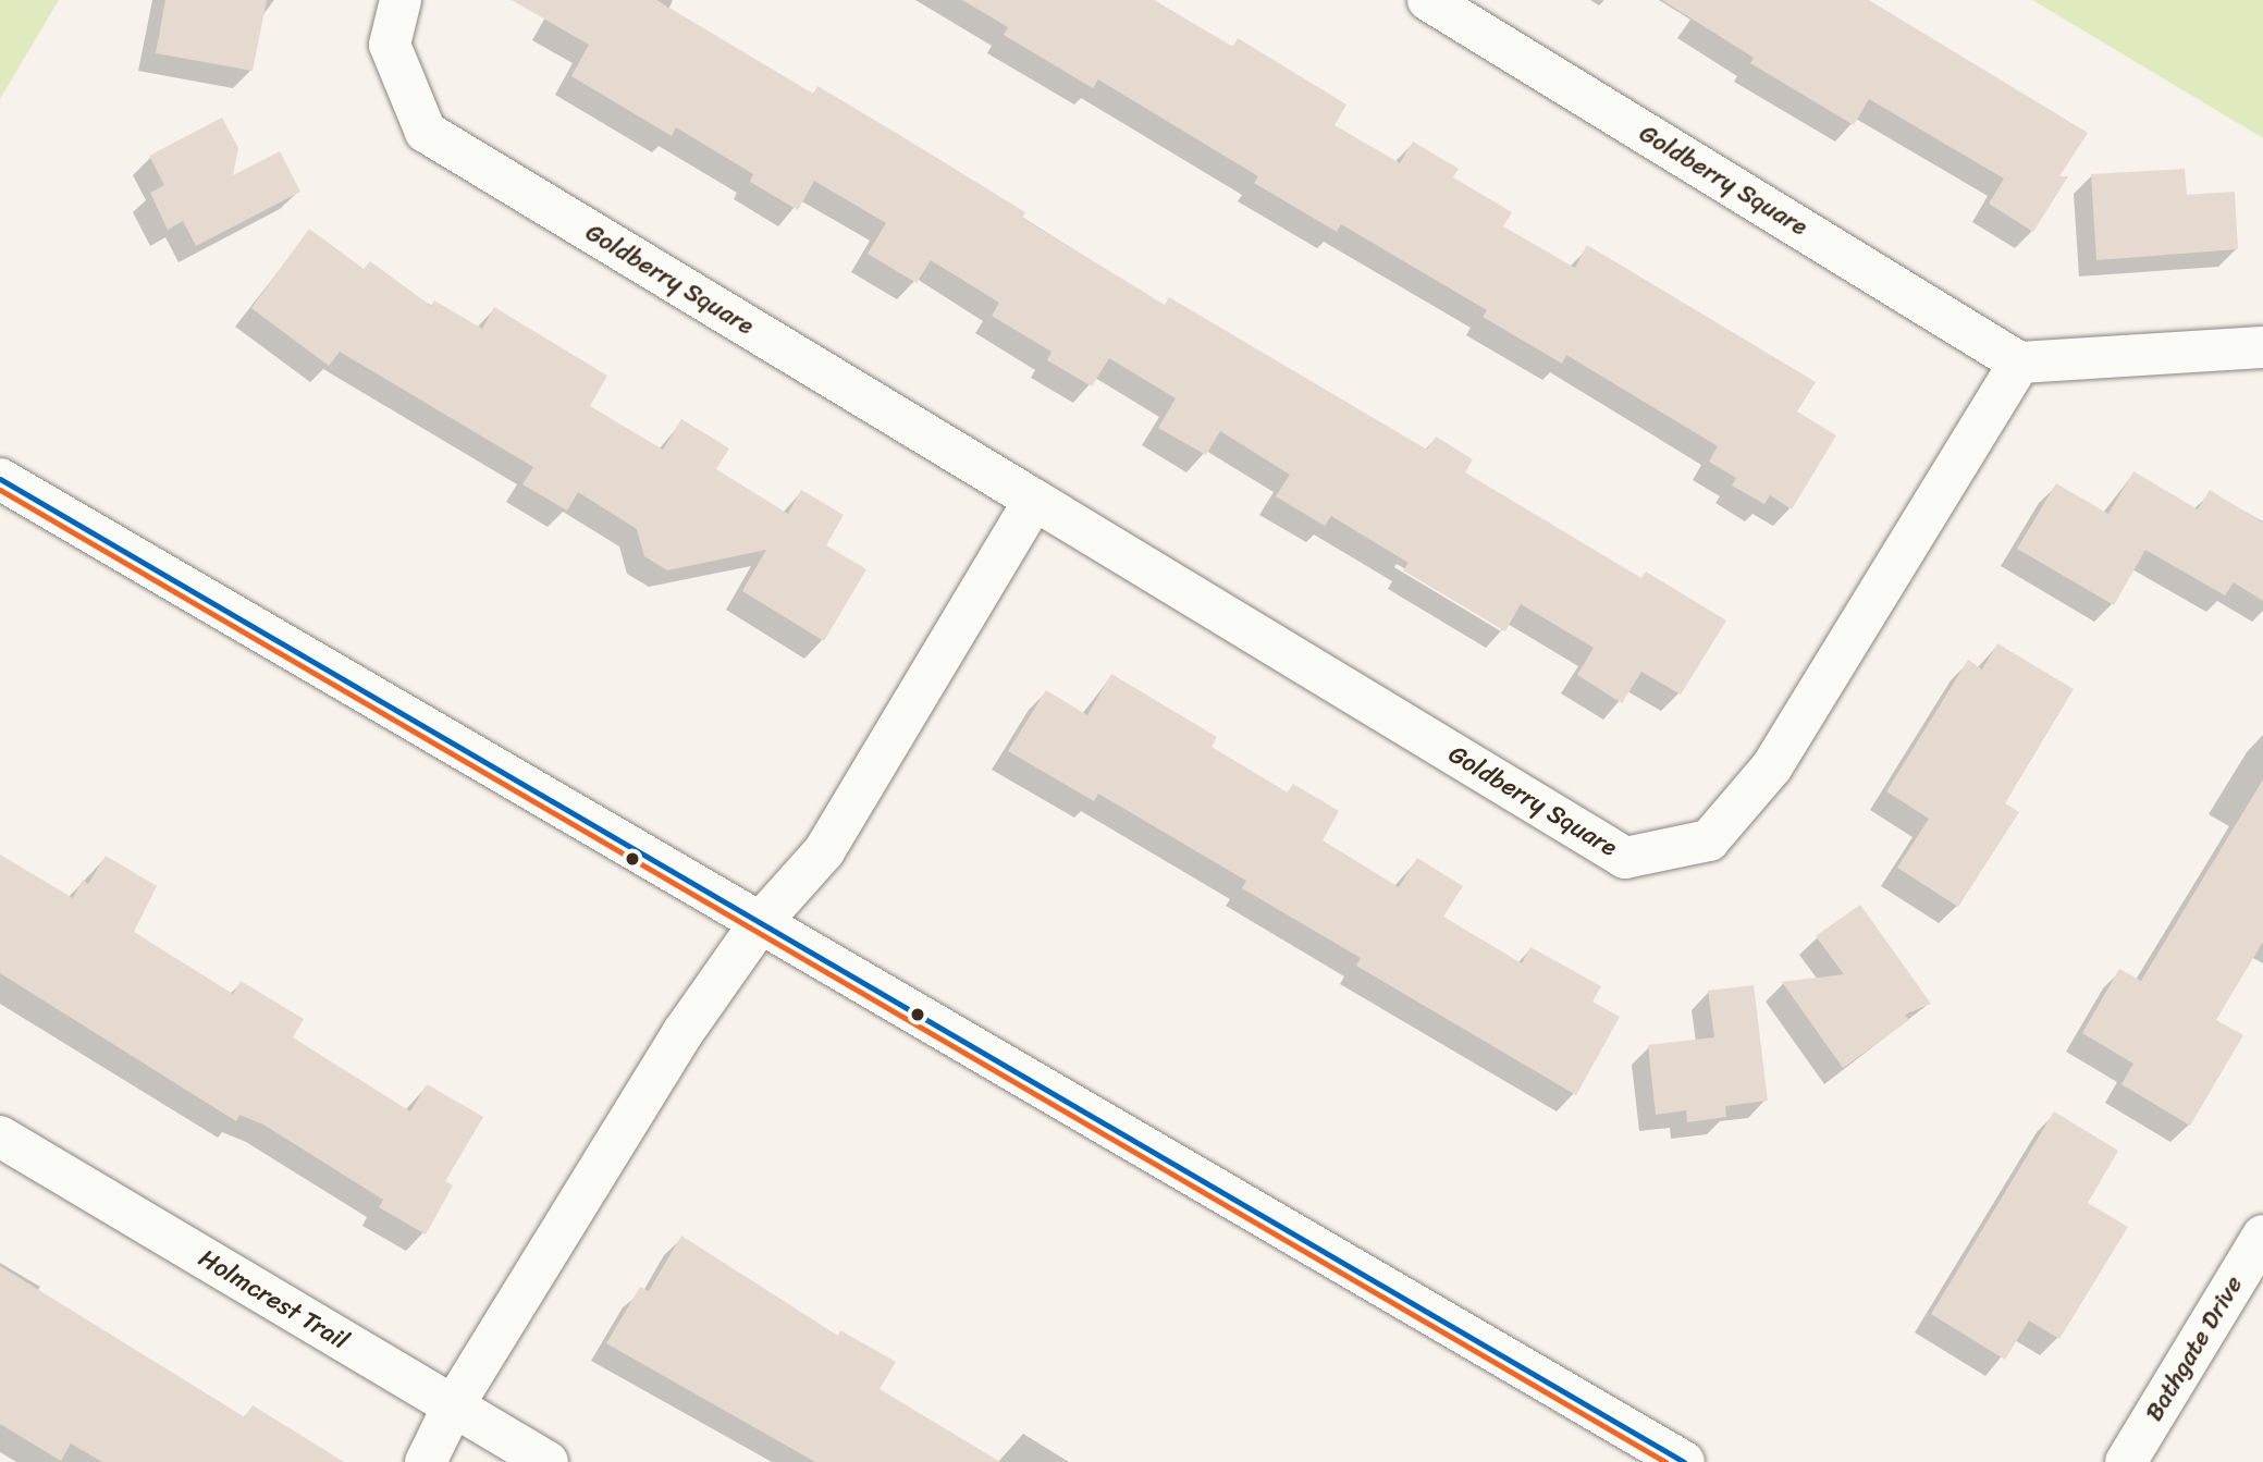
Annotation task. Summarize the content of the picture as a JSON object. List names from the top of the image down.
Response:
{
  "streets": {
    "street": ["Goldberry Square", "Holmcrest Trail", "Bathgate Drive"]
  }
}
